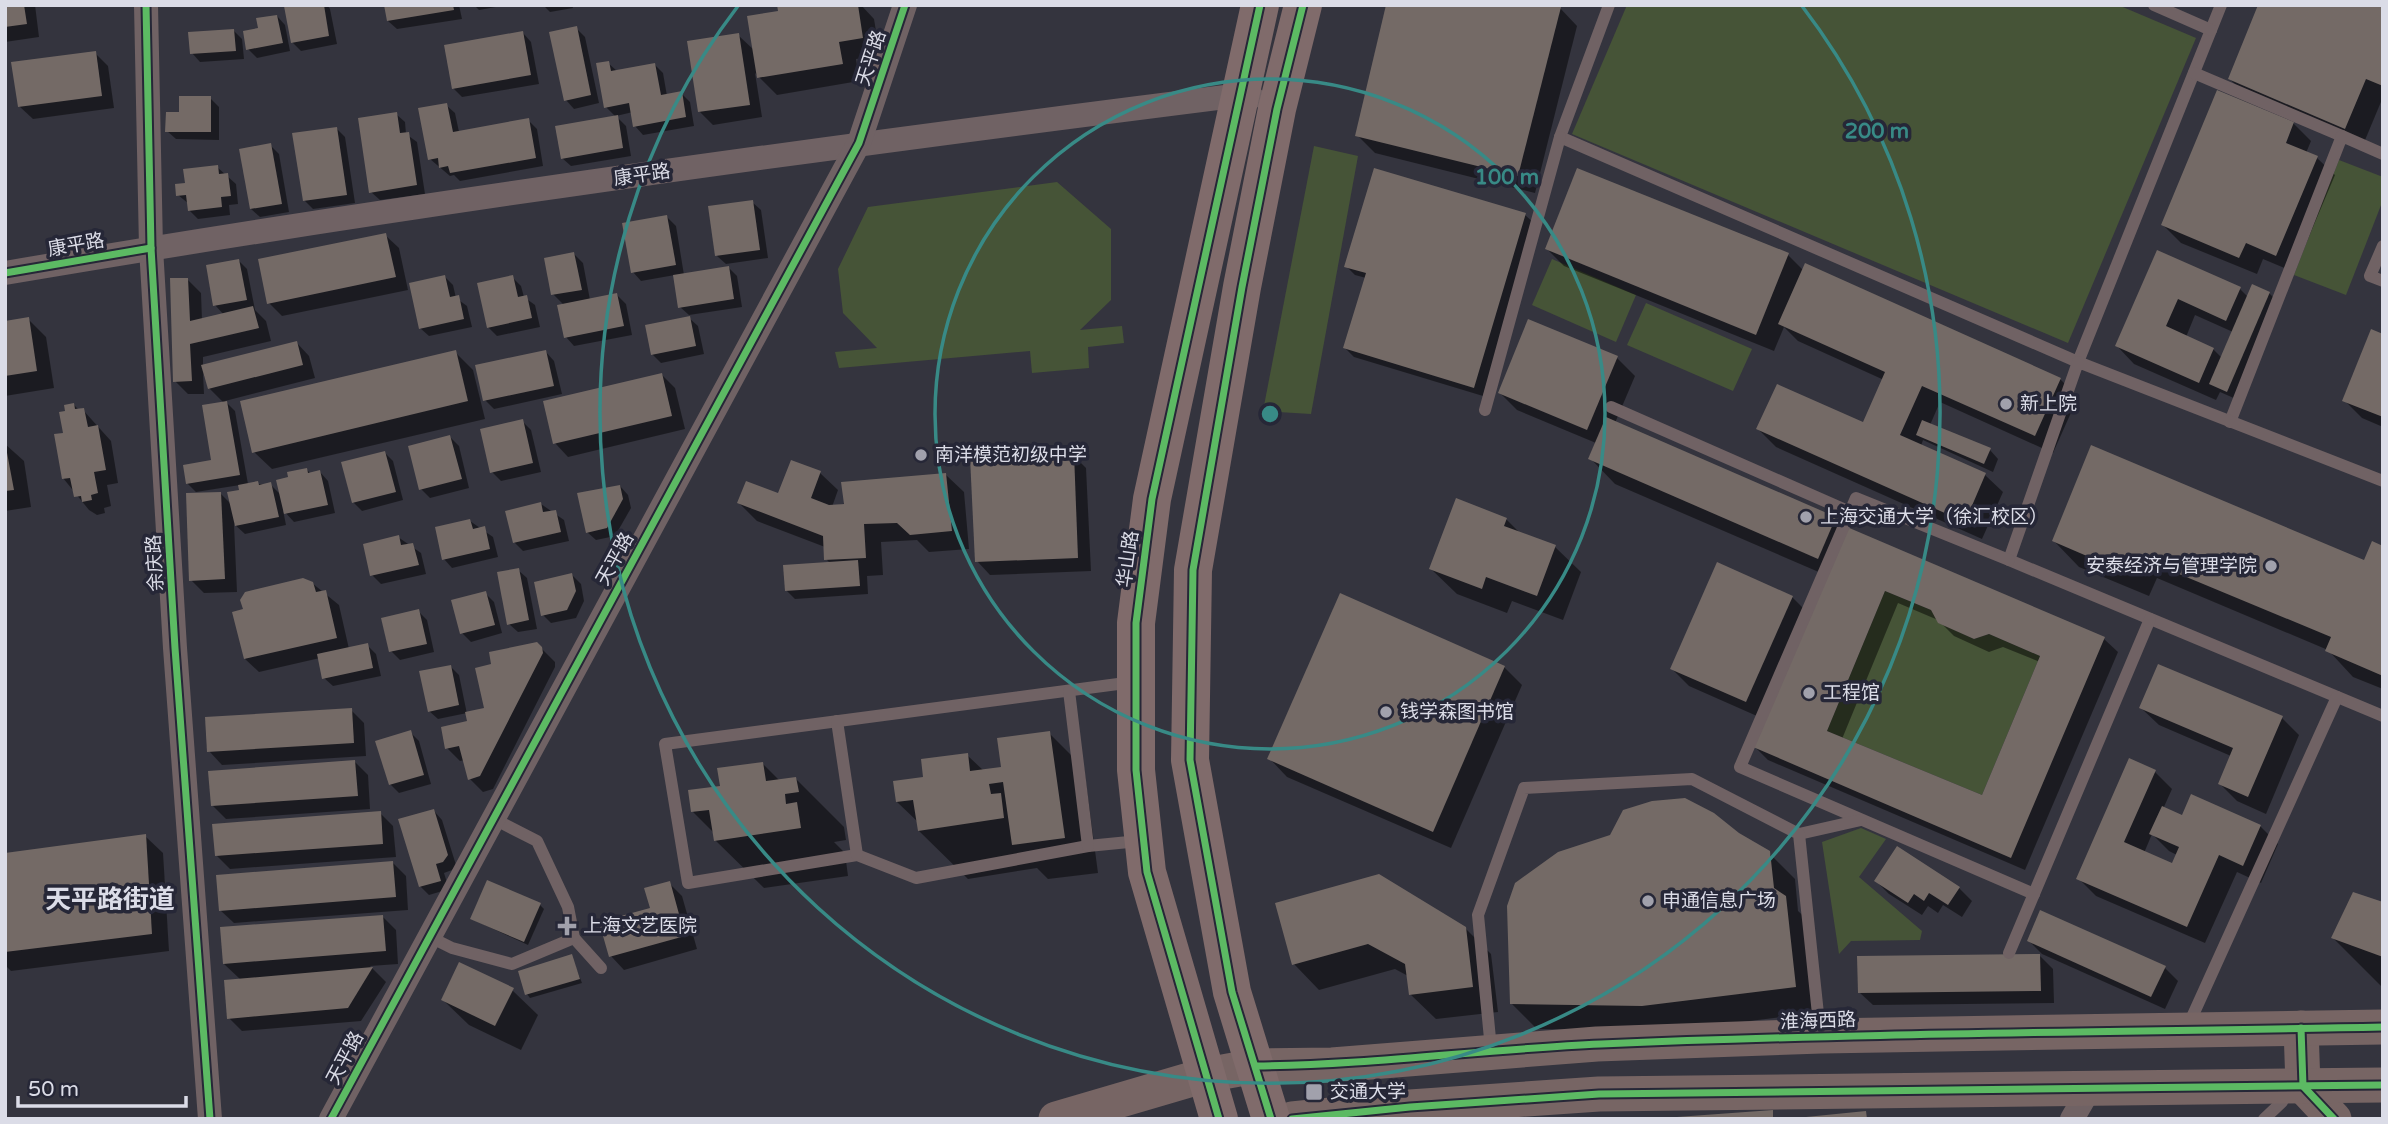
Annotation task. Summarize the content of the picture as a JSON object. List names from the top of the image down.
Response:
{
  "streets": {
    "main road": ["华山路", "淮海西路"],
    "street": ["天平路", "康平路", "余庆路"]
  },
  "crossings": [
    ["天平路", "康平路"],
    ["康平路", "华山路"],
    ["康平路", "余庆路"],
    ["华山路", "淮海西路"]
  ],
  "districts": ["天平路街道"],
  "places": {
    "other": [
      "新上院",
      "南洋模范初级中学",
      "上海交通大学（徐汇校区）",
      "安泰经济与管理学院",
      "工程馆",
      "钱学森图书馆",
      "申通信息广场"
    ],
    "health": ["上海文艺医院"],
    "transit": ["交通大学"]
  },
  "scale_bar": "50 m",
  "rings": ["200 m", "100 m"]
}
